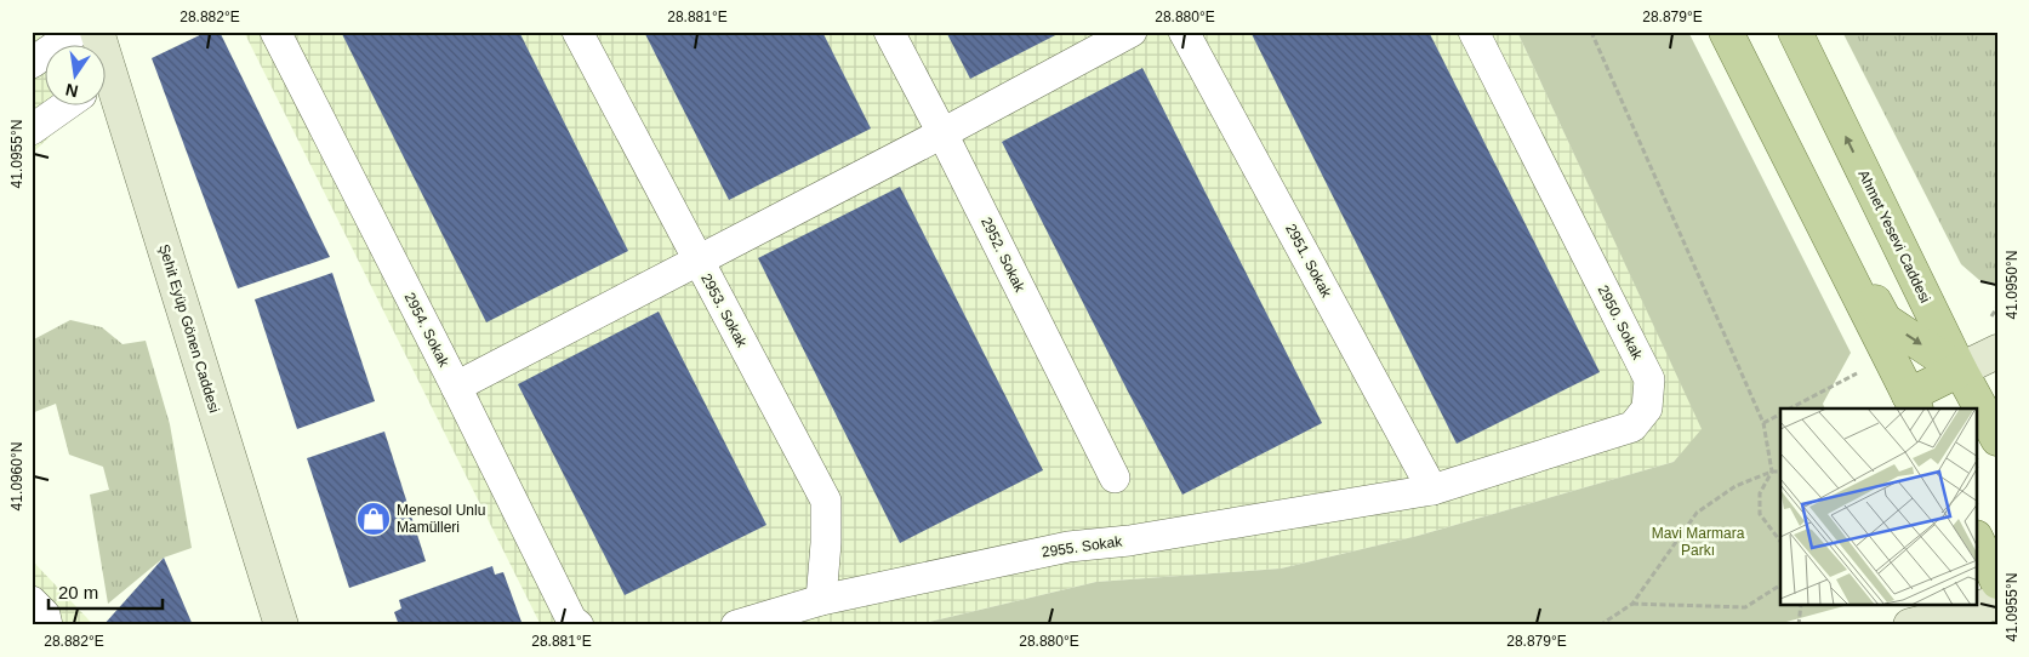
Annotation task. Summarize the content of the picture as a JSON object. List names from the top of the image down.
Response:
{
  "streets": {
    "main road": ["Ahmet Yesevi Caddesi", "Şehit Eyüp Gönen Caddesi"],
    "street": [
      "2952. Sokak",
      "2951. Sokak",
      "2953. Sokak",
      "2950. Sokak",
      "2954. Sokak",
      "2955. Sokak"
    ]
  },
  "crossings": [
    ["2951. Sokak", "2950. Sokak"],
    ["2951. Sokak", "2955. Sokak"],
    ["2953. Sokak", "2955. Sokak"],
    ["2950. Sokak", "2955. Sokak"]
  ],
  "parks": ["Mavi Marmara Parkı"],
  "places": {
    "shop": ["Menesol Unlu Mamülleri"]
  },
  "scale_bar": "20 m",
  "north": "bottom",
  "coordinates": [
    "28.882°E",
    "28.881°E",
    "28.880°E",
    "28.879°E",
    "41.0955°N",
    "41.0950°N",
    "41.0960°N"
  ]
}
